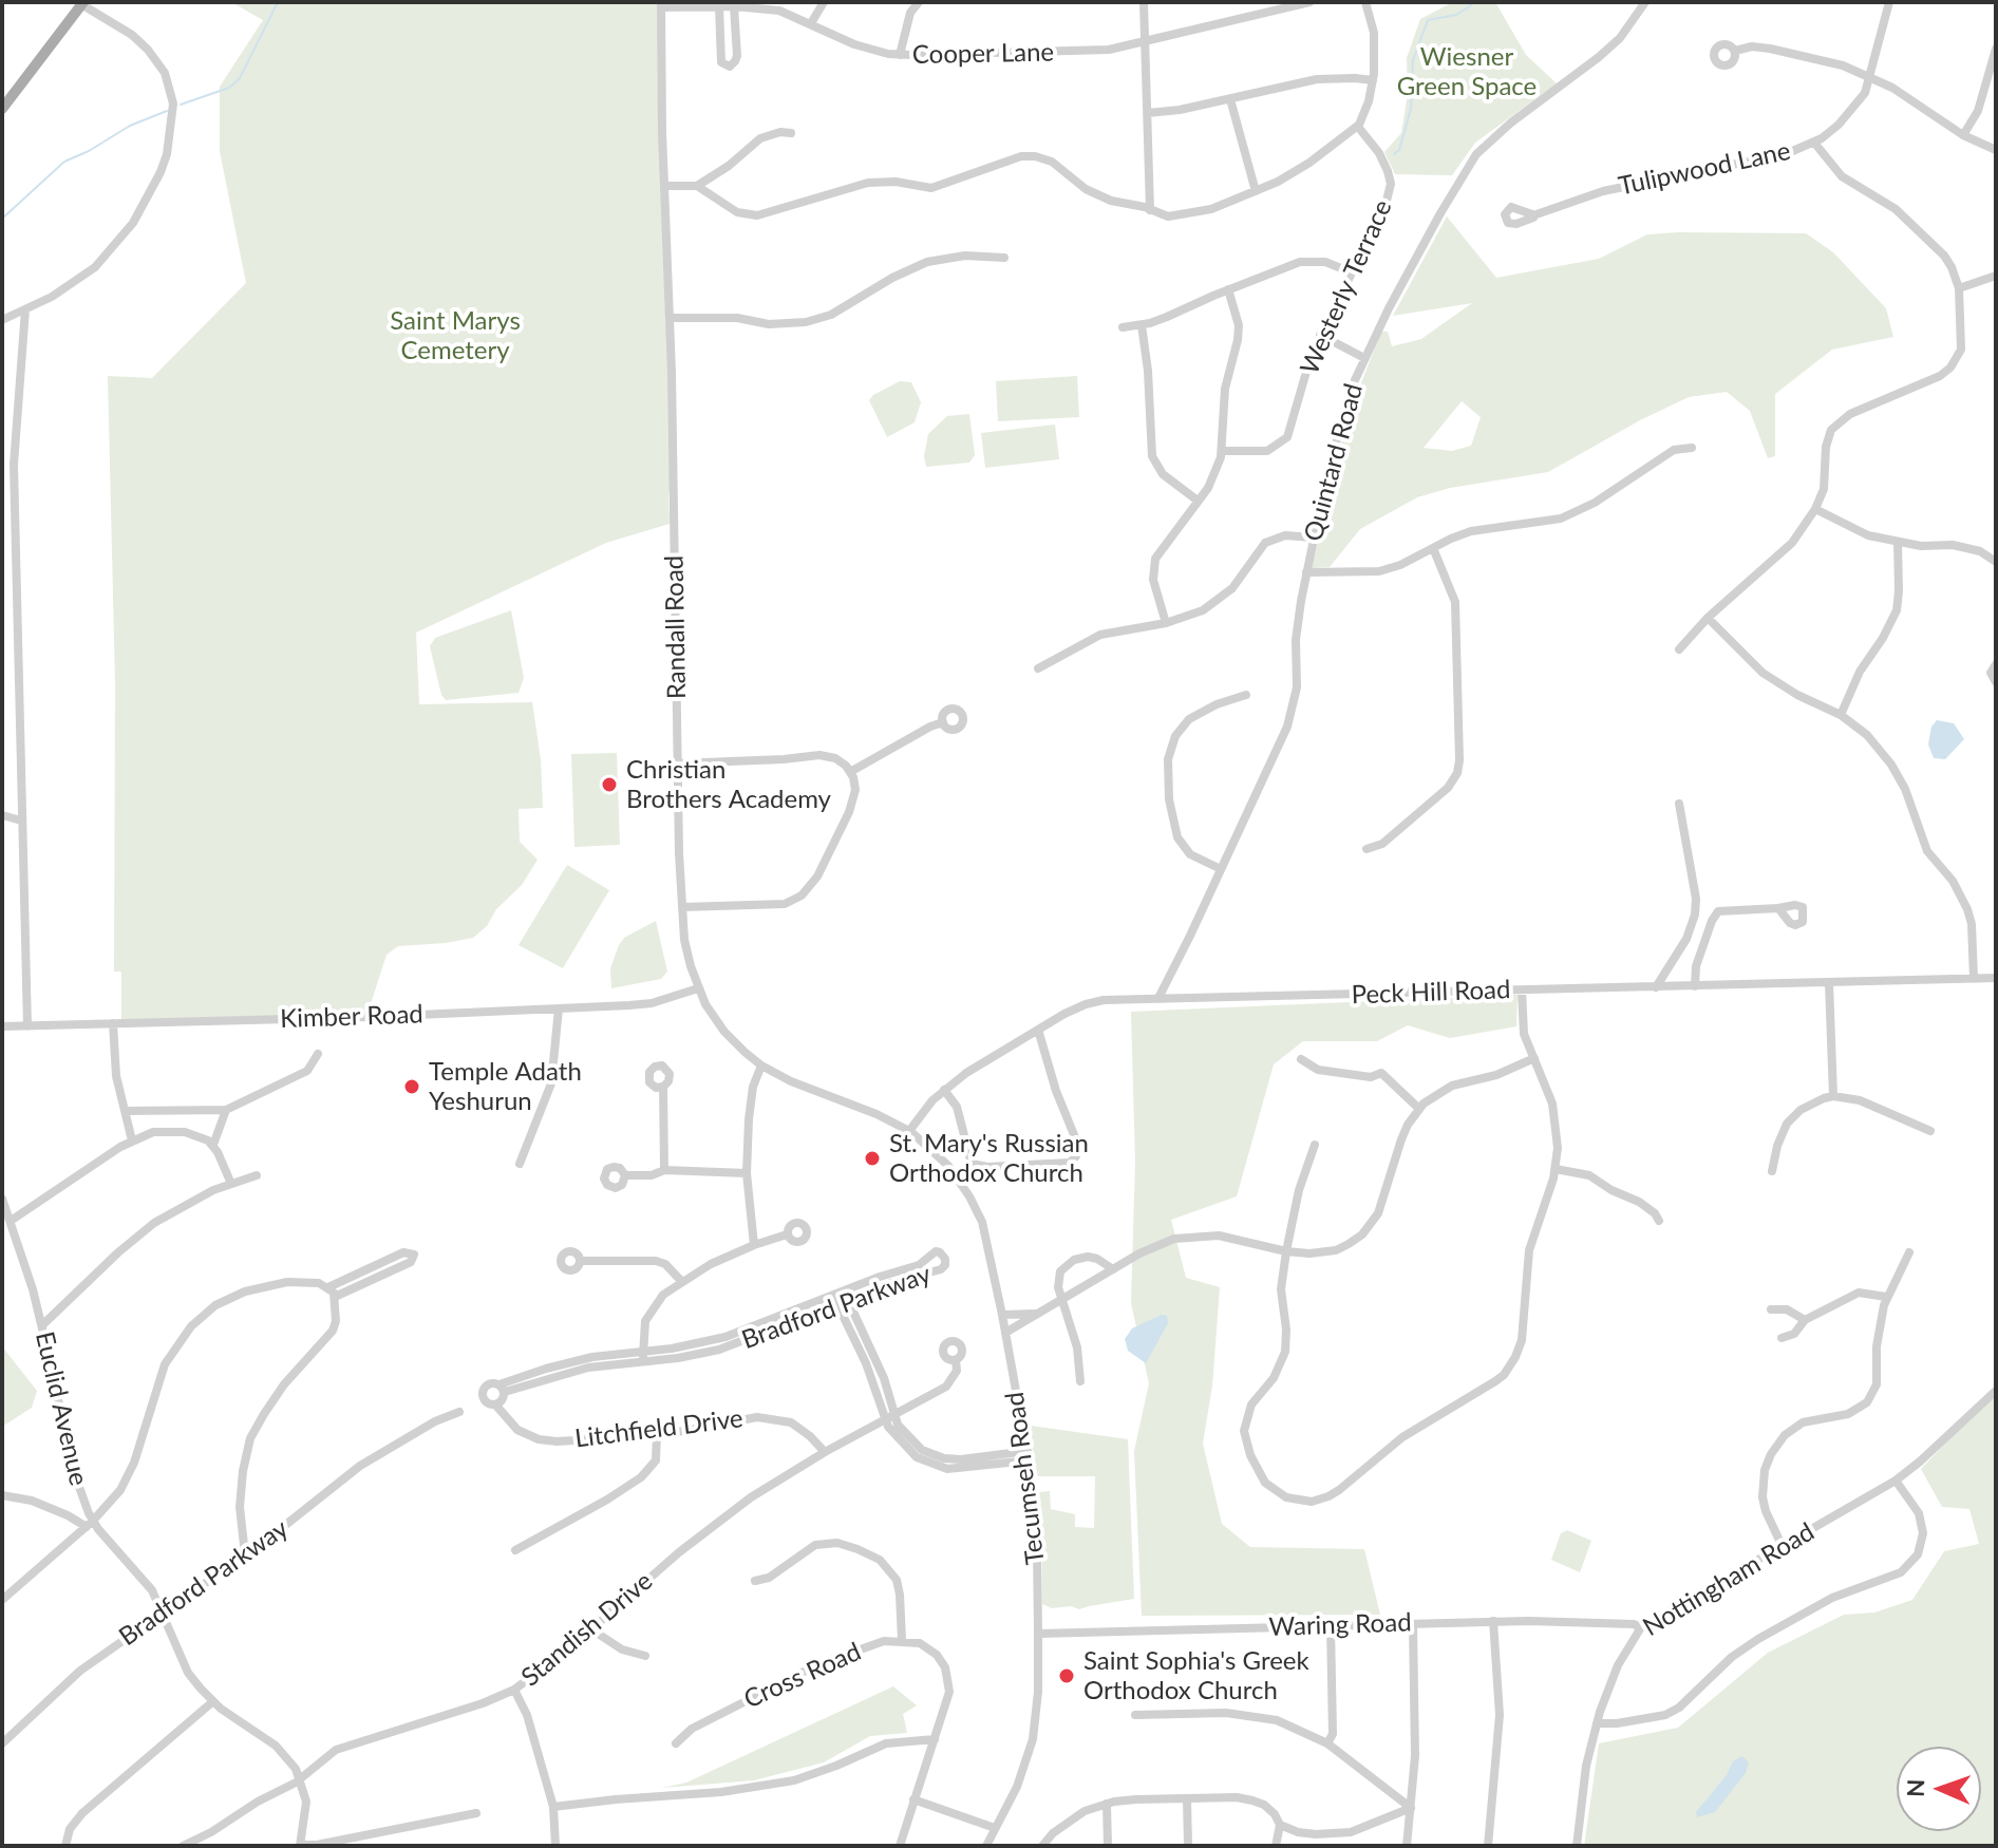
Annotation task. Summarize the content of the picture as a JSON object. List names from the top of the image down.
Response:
{
  "streets": {
    "street": [
      "Cooper Lane",
      "Tulipwood Lane",
      "Westerly Terrace",
      "Quintard Road",
      "Randall Road",
      "Peck Hill Road",
      "Kimber Road",
      "Bradford Parkway",
      "Euclid Avenue",
      "Litchfield Drive",
      "Tecumseh Road",
      "Nottingham Road",
      "Waring Road",
      "Standish Drive",
      "Cross Road"
    ]
  },
  "crossings": [
    ["Cooper Lane", "Randall Road"],
    ["Quintard Road", "Peck Hill Road"],
    ["Randall Road", "Peck Hill Road"],
    ["Randall Road", "Kimber Road"],
    ["Randall Road", "Tecumseh Road"],
    ["Peck Hill Road", "Tecumseh Road"],
    ["Bradford Parkway", "Euclid Avenue"],
    ["Bradford Parkway", "Litchfield Drive"],
    ["Euclid Avenue", "Standish Drive"],
    ["Litchfield Drive", "Standish Drive"],
    ["Tecumseh Road", "Waring Road"],
    ["Nottingham Road", "Waring Road"]
  ],
  "parks": ["Wiesner Green Space", "Saint Marys Cemetery"],
  "places": [
    "Christian Brothers Academy",
    "Temple Adath Yeshurun",
    "St. Mary's Russian Orthodox Church",
    "Saint Sophia's Greek Orthodox Church"
  ],
  "north": "left"
}
